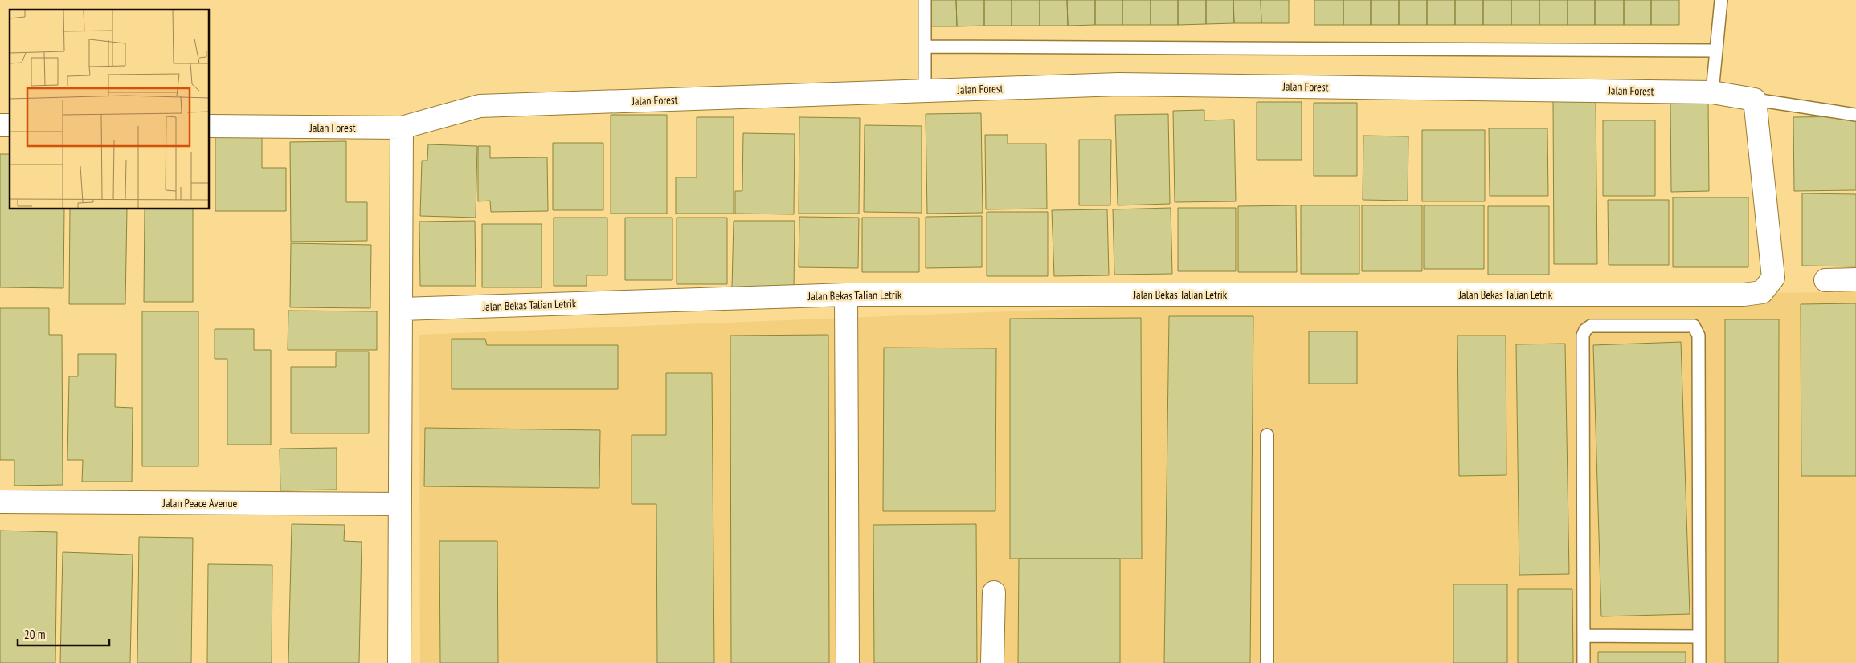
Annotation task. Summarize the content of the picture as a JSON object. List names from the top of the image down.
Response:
{
  "streets": {
    "street": ["Jalan Forest", "Jalan Bekas Talian Letrik", "Jalan Peace Avenue"]
  },
  "crossings": [
    ["Jalan Forest", "Jalan Bekas Talian Letrik"]
  ],
  "scale_bar": "20 m"
}
